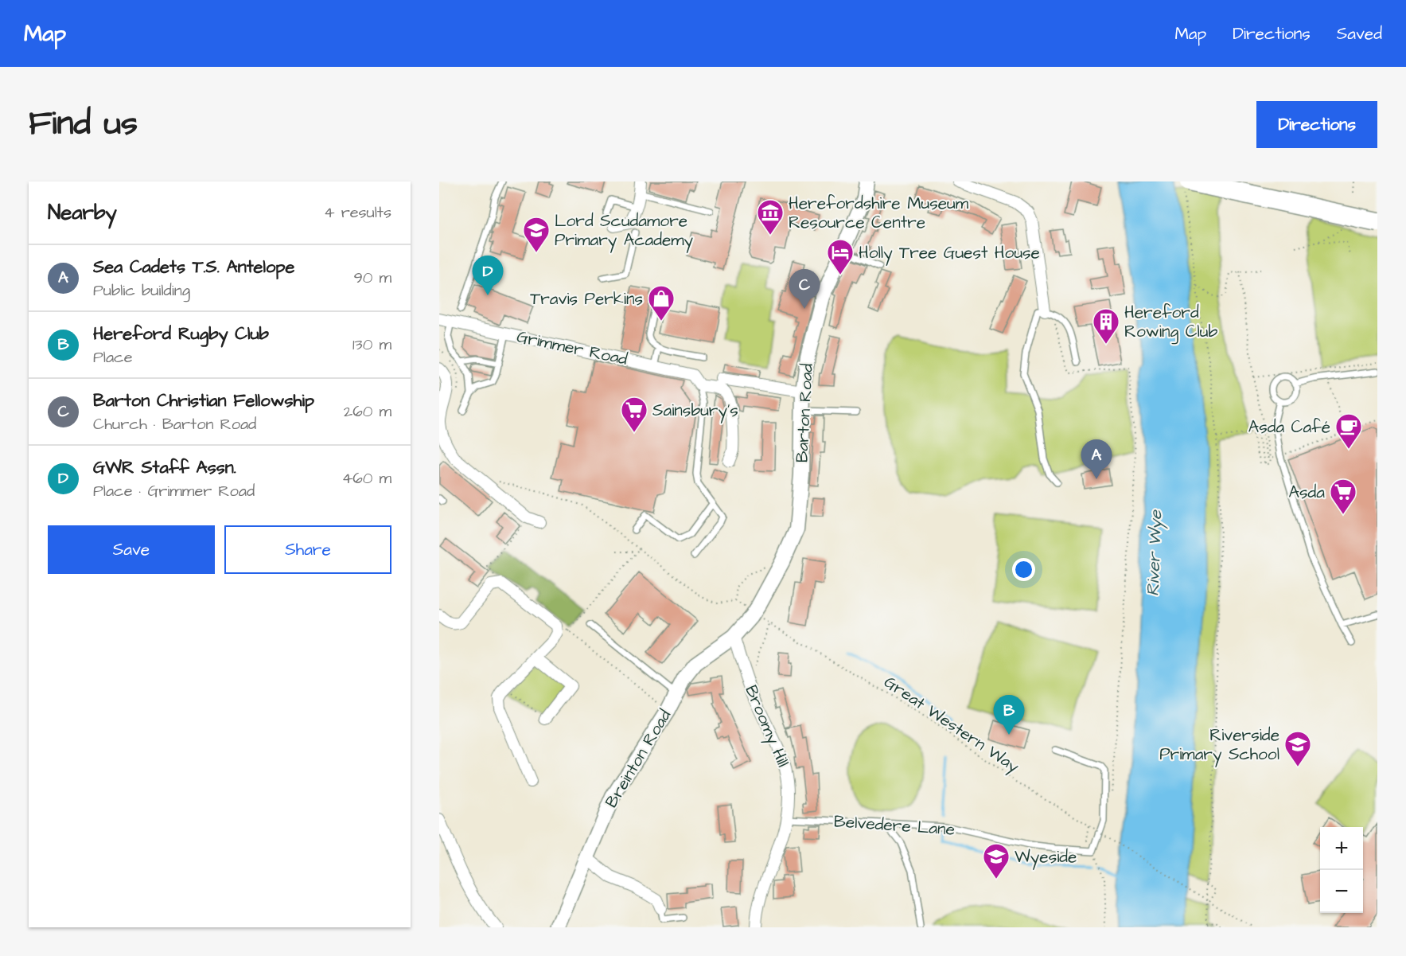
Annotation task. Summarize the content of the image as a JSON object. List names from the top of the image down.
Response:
{
  "streets": {
    "street": [
      "Grimmer Road",
      "Barton Road",
      "Broomy Hill",
      "Breinton Road"
    ],
    "lane": ["Belvedere Lane"],
    "path": ["Great Western Way"]
  },
  "crossings": [
    ["Barton Road", "Great Western Way"],
    ["Barton Road", "Broomy Hill"],
    ["Barton Road", "Breinton Road"],
    ["Broomy Hill", "Breinton Road"],
    ["Broomy Hill", "Belvedere Lane"]
  ],
  "water": ["River Wye"],
  "places": {
    "museum": ["Herefordshire Museum Resource Centre"],
    "school or university": ["Lord Scudamore Primary Academy", "Riverside Primary School", "Wyeside"],
    "hotel": ["Holly Tree Guest House"],
    "shop": ["Travis Perkins"],
    "building": ["Hereford Rowing Club"],
    "supermarket": ["Sainsbury's", "Asda"],
    "cafe": ["Asda Café"]
  },
  "page": {
    "header": "Map",
    "nav": ["Map", "Directions", "Saved"],
    "title": "Find us",
    "buttons": [
      "Directions",
      ["Save", "Share"]
    ],
    "heading": ["Nearby", "4 results"],
    "list": [
      {
        "mark": "A",
        "name": "Sea Cadets T.S. Antelope",
        "note": "Public building",
        "value": "90 m"
      },
      {
        "mark": "B",
        "name": "Hereford Rugby Club",
        "note": "Place",
        "value": "130 m"
      },
      {
        "mark": "C",
        "name": "Barton Christian Fellowship",
        "note": "Church · Barton Road",
        "value": "260 m"
      },
      {
        "mark": "D",
        "name": "GWR Staff Assn.",
        "note": "Place · Grimmer Road",
        "value": "460 m"
      }
    ],
    "pins": [
      "D",
      "C",
      "A",
      "B"
    ],
    "map_buttons": ["+", "−"]
  }
}
